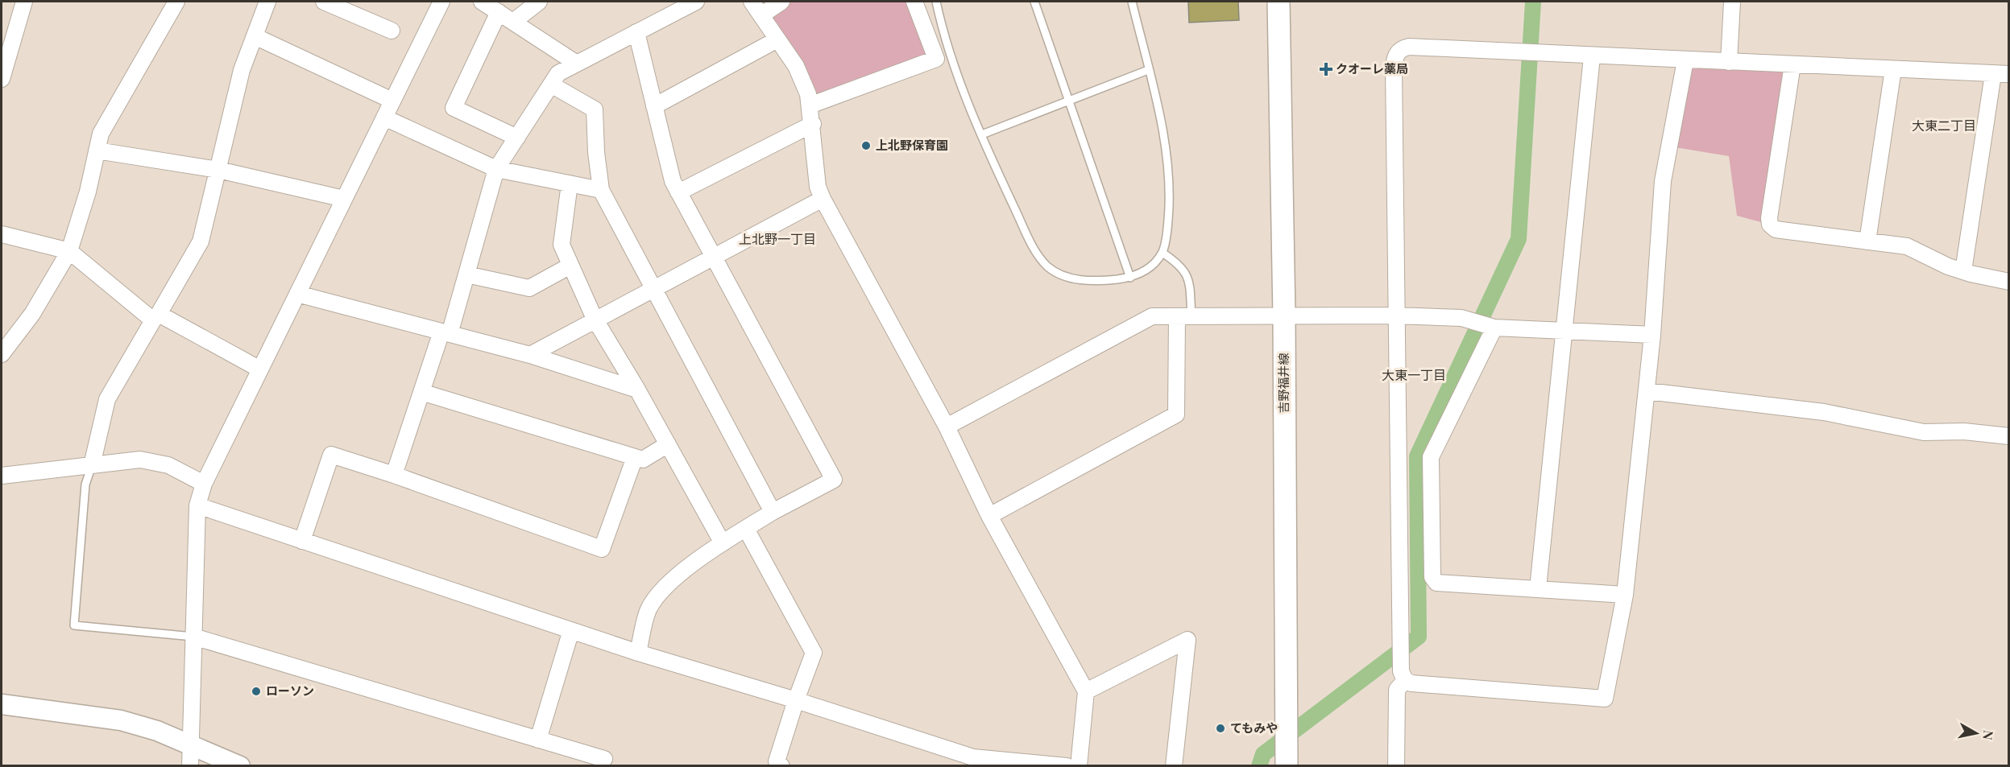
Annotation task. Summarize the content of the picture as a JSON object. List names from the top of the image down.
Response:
{
  "streets": {
    "main road": ["吉野福井線"]
  },
  "districts": ["大東二丁目", "上北野一丁目", "大東一丁目"],
  "places": {
    "health": ["クオーレ薬局"],
    "other": ["上北野保育園", "ローソン", "てもみや"]
  },
  "north": "right"
}
